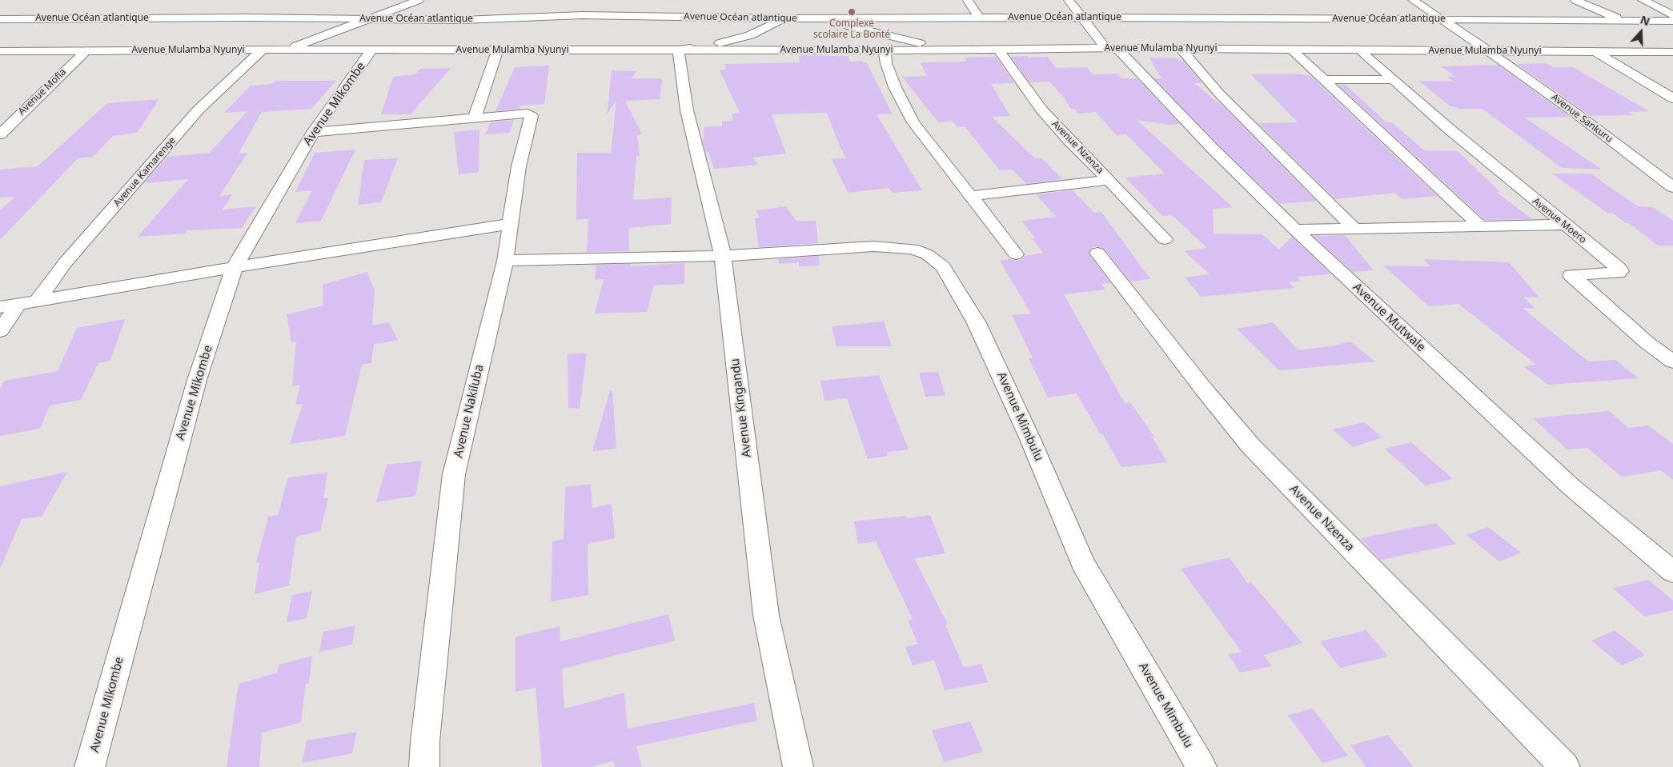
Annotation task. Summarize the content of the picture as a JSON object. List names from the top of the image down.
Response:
{
  "streets": {
    "street": [
      "Avenue Océan atlantique",
      "Avenue Mulamba Nyunyi",
      "Avenue Mofia",
      "Avenue Mikombe",
      "Avenue Sankuru",
      "Avenue Nzenza",
      "Avenue Kamarenge",
      "Avenue Moero",
      "Avenue Mutwale",
      "Avenue Kingandu",
      "Avenue Nakiluba",
      "Avenue Mimbulu"
    ]
  },
  "crossings": [
    ["Avenue Océan atlantique", "Avenue Sankuru"],
    ["Avenue Océan atlantique", "Avenue Mutwale"],
    ["Avenue Mulamba Nyunyi", "Avenue Mofia"],
    ["Avenue Mulamba Nyunyi", "Avenue Mikombe"],
    ["Avenue Mulamba Nyunyi", "Avenue Sankuru"],
    ["Avenue Mulamba Nyunyi", "Avenue Nzenza"],
    ["Avenue Mulamba Nyunyi", "Avenue Kamarenge"],
    ["Avenue Mulamba Nyunyi", "Avenue Moero"],
    ["Avenue Mulamba Nyunyi", "Avenue Mutwale"],
    ["Avenue Mulamba Nyunyi", "Avenue Kingandu"],
    ["Avenue Kingandu", "Avenue Mimbulu"],
    ["Avenue Nakiluba", "Avenue Mimbulu"]
  ],
  "places": ["Complexe scolaire La Bonté"],
  "north": "top"
}
